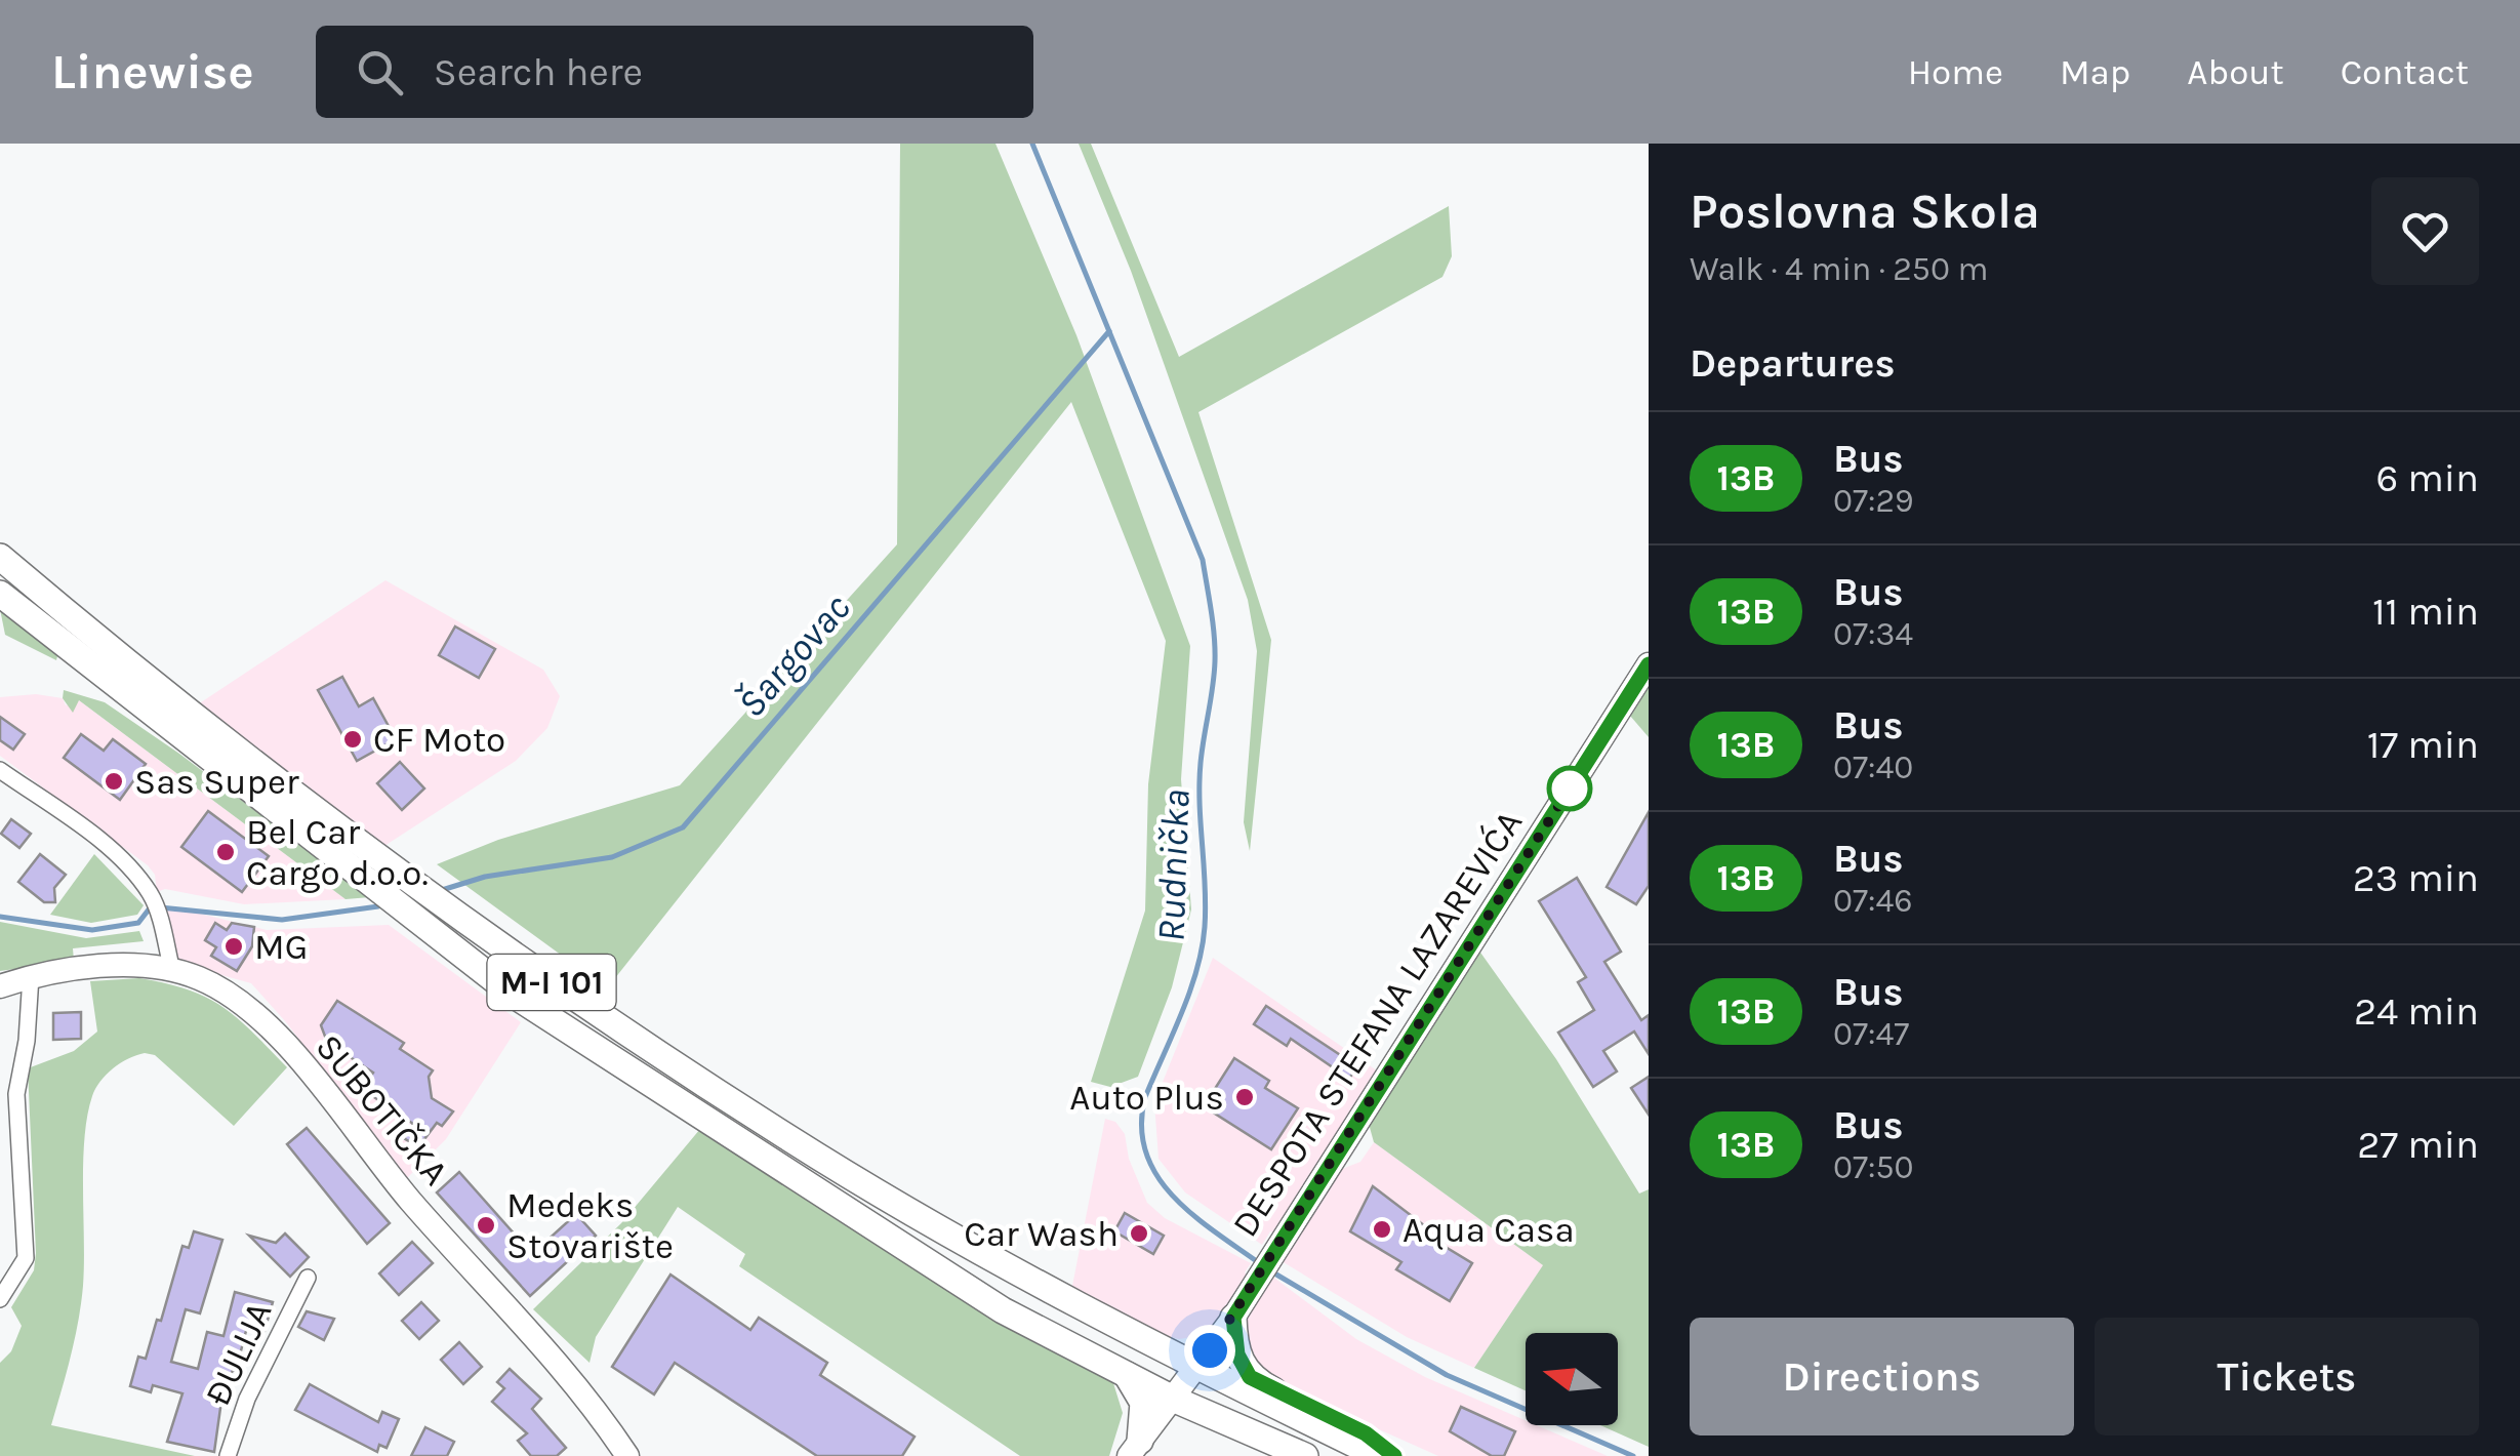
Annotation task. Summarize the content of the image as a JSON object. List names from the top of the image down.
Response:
{
  "streets": {
    "main road": ["M-I 101"],
    "street": ["DESPOTA STEFANA LAZAREVIĆA", "SUBOTIČKA", "ĐULIJA"]
  },
  "crossings": [
    ["M-I 101", "DESPOTA STEFANA LAZAREVIĆA"]
  ],
  "water": ["Šargovac", "Rudnička"],
  "places": [
    "CF Moto",
    "Sas Super",
    "Bel Car Cargo d.o.o.",
    "MG",
    "Auto Plus",
    "Medeks Stovarište",
    "Aqua Casa",
    "Car Wash"
  ],
  "lines": ["bus line 13B"],
  "north": "left",
  "page": {
    "header": "Linewise",
    "search": "Search here",
    "nav": [
      "Home",
      "Map",
      "About",
      "Contact"
    ],
    "heading": [
      ["Poslovna Skola", "Walk · 4 min · 250 m"],
      "Departures"
    ],
    "list": [
      {
        "mark": "13B",
        "name": "Bus",
        "note": "07:29",
        "value": "6 min"
      },
      {
        "mark": "13B",
        "name": "Bus",
        "note": "07:34",
        "value": "11 min"
      },
      {
        "mark": "13B",
        "name": "Bus",
        "note": "07:40",
        "value": "17 min"
      },
      {
        "mark": "13B",
        "name": "Bus",
        "note": "07:46",
        "value": "23 min"
      },
      {
        "mark": "13B",
        "name": "Bus",
        "note": "07:47",
        "value": "24 min"
      },
      {
        "mark": "13B",
        "name": "Bus",
        "note": "07:50",
        "value": "27 min"
      }
    ],
    "buttons": ["Directions", "Tickets"]
  }
}
